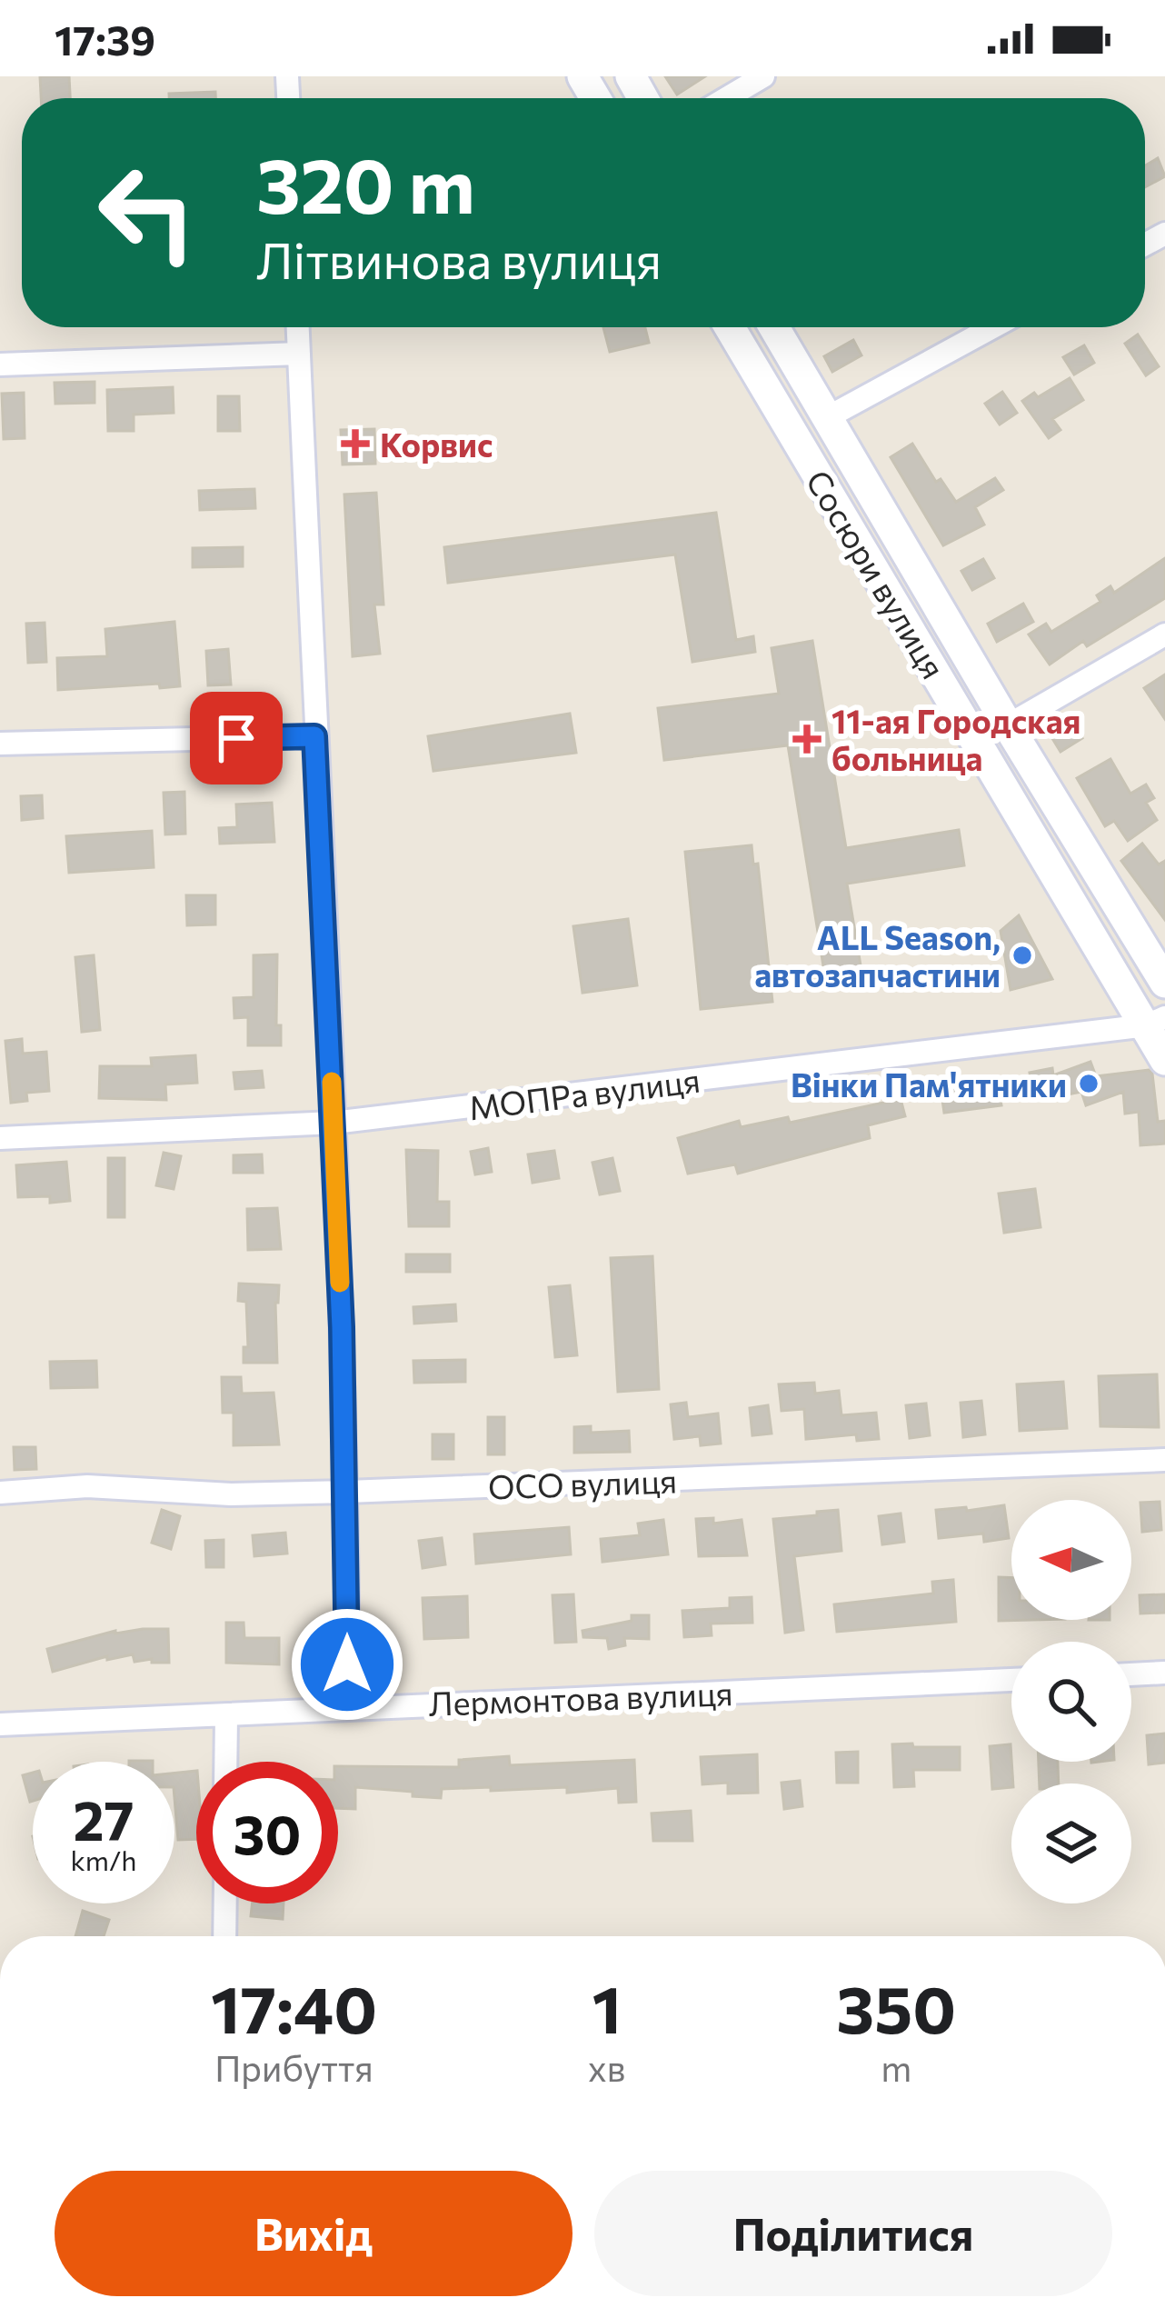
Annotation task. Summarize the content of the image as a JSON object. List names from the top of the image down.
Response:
{
  "streets": {
    "street": [
      "Сосюри вулиця",
      "МОПРа вулиця",
      "ОСО вулиця",
      "Лермонтова вулиця"
    ]
  },
  "crossings": [
    ["Сосюри вулиця", "МОПРа вулиця"]
  ],
  "places": {
    "health": ["Корвис", "11-ая Городская больница"],
    "other": ["ALL Season, автозапчастини", "Вінки Пам'ятники"]
  },
  "north": "left",
  "page": {
    "status": "17:39",
    "turn": ["320 m", "Літвинова вулиця"],
    "speed": "27 km/h",
    "limit": "30",
    "eta": [
      "17:40",
      "Прибуття",
      "1",
      "хв",
      "350",
      "m"
    ],
    "buttons": ["Вихід", "Поділитися"]
  }
}
